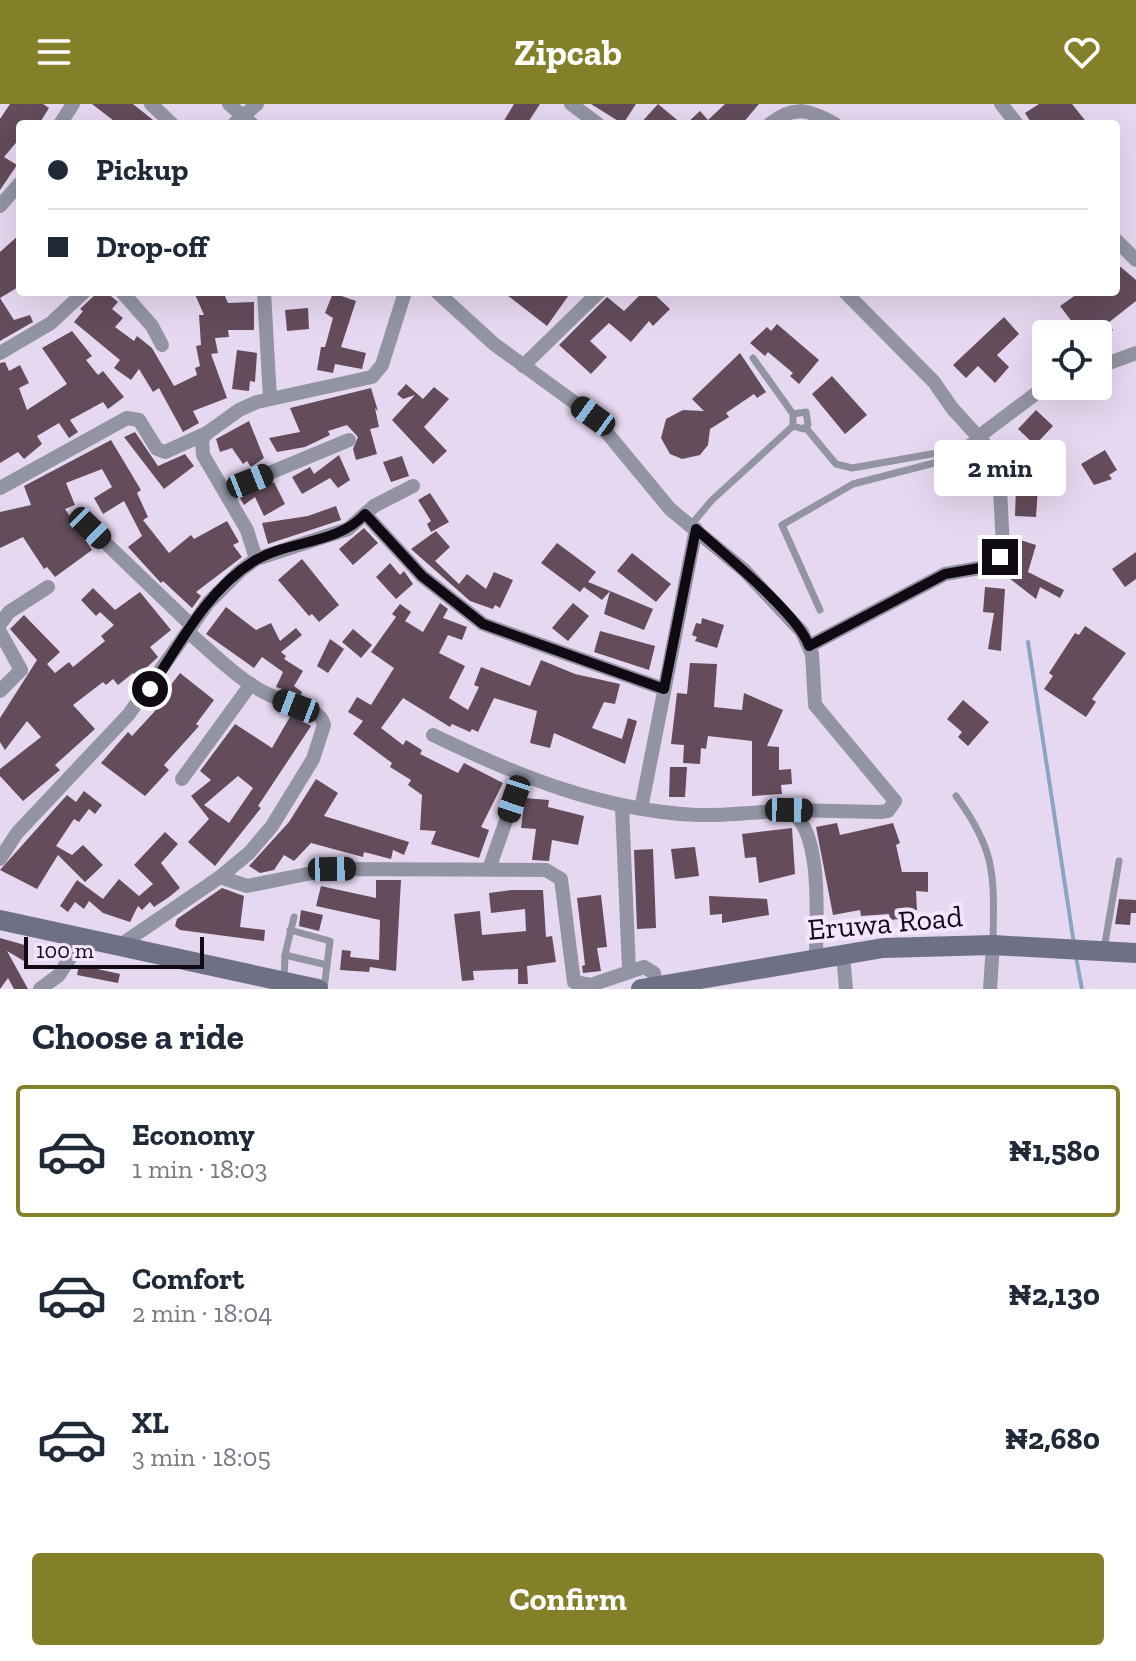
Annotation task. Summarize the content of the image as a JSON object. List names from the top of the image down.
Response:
{
  "streets": {
    "main road": ["Eruwa Road"]
  },
  "scale_bar": "100 m",
  "page": {
    "header": "Zipcab",
    "banner": ["Pickup", "Drop-off"],
    "bubble": "2 min",
    "scale": "100 m",
    "heading": "Choose a ride",
    "list": [
      {
        "name": "Economy",
        "note": "1 min · 18:03",
        "value": "₦1,580"
      },
      {
        "name": "Comfort",
        "note": "2 min · 18:04",
        "value": "₦2,130"
      },
      {
        "name": "XL",
        "note": "3 min · 18:05",
        "value": "₦2,680"
      }
    ],
    "buttons": "Confirm"
  }
}
